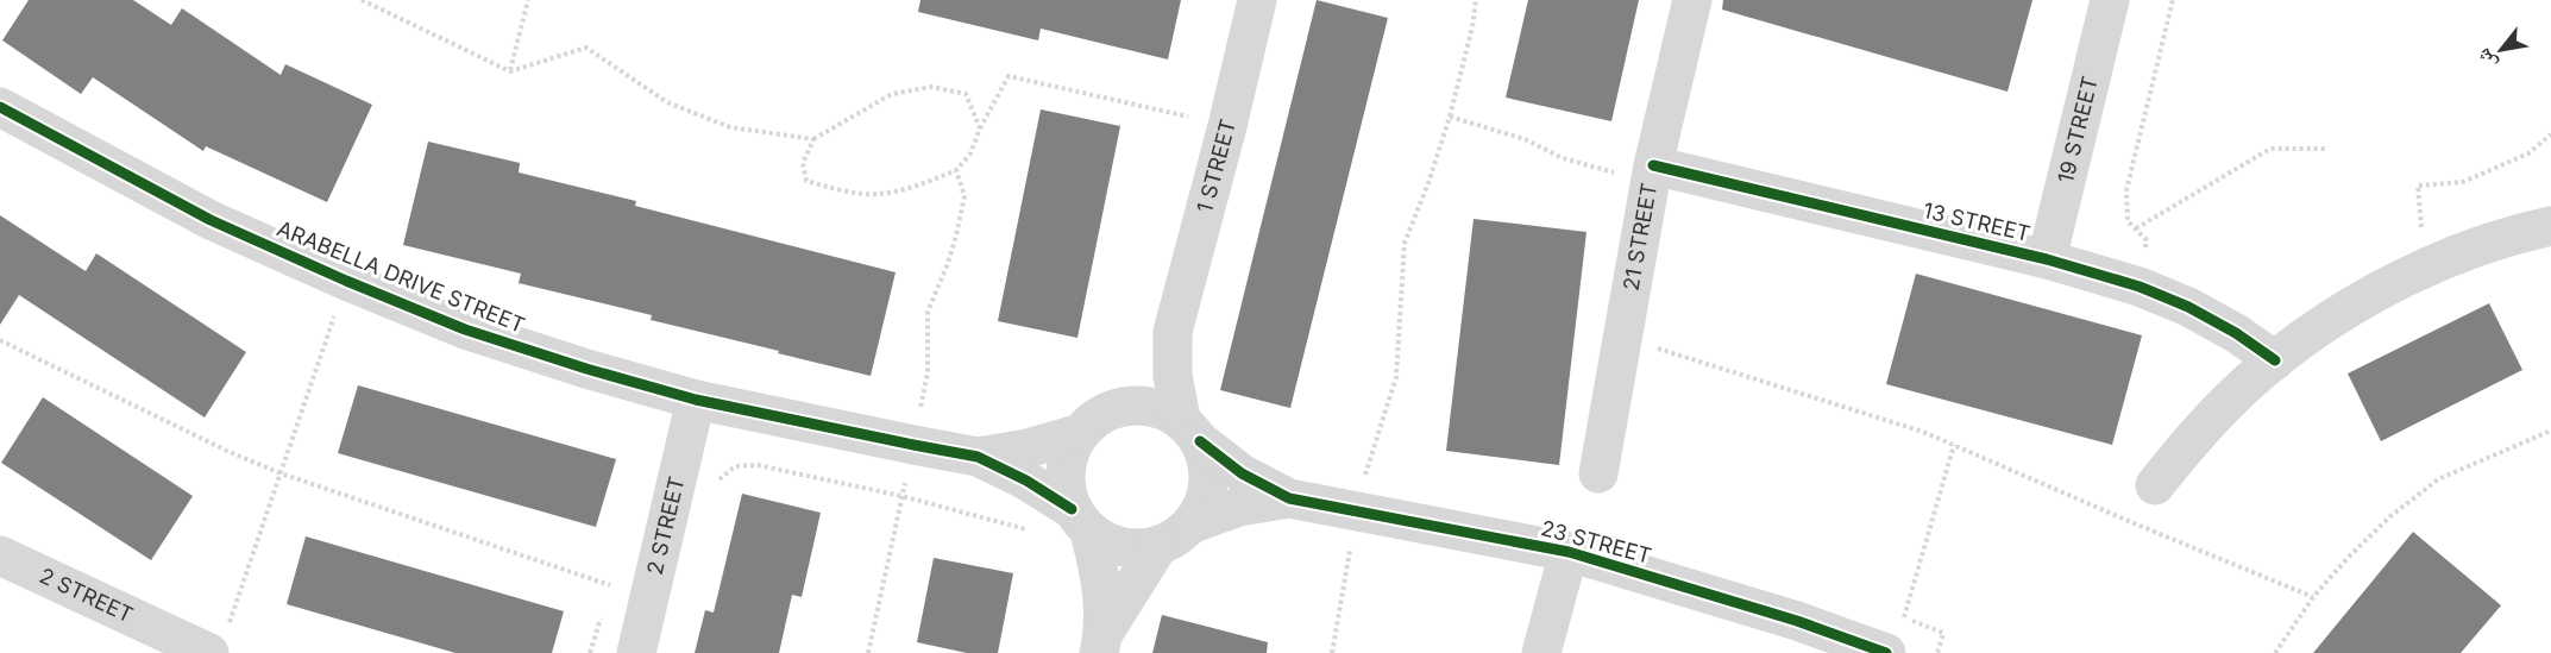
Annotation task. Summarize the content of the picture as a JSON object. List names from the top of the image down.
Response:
{
  "streets": {
    "street": [
      "19 STREET",
      "1 STREET",
      "13 STREET",
      "21 STREET",
      "ARABELLA DRIVE STREET",
      "2 STREET",
      "23 STREET"
    ]
  },
  "crossings": [
    ["19 STREET", "13 STREET"],
    ["13 STREET", "21 STREET"],
    ["ARABELLA DRIVE STREET", "2 STREET"]
  ],
  "north": "bottom left"
}
